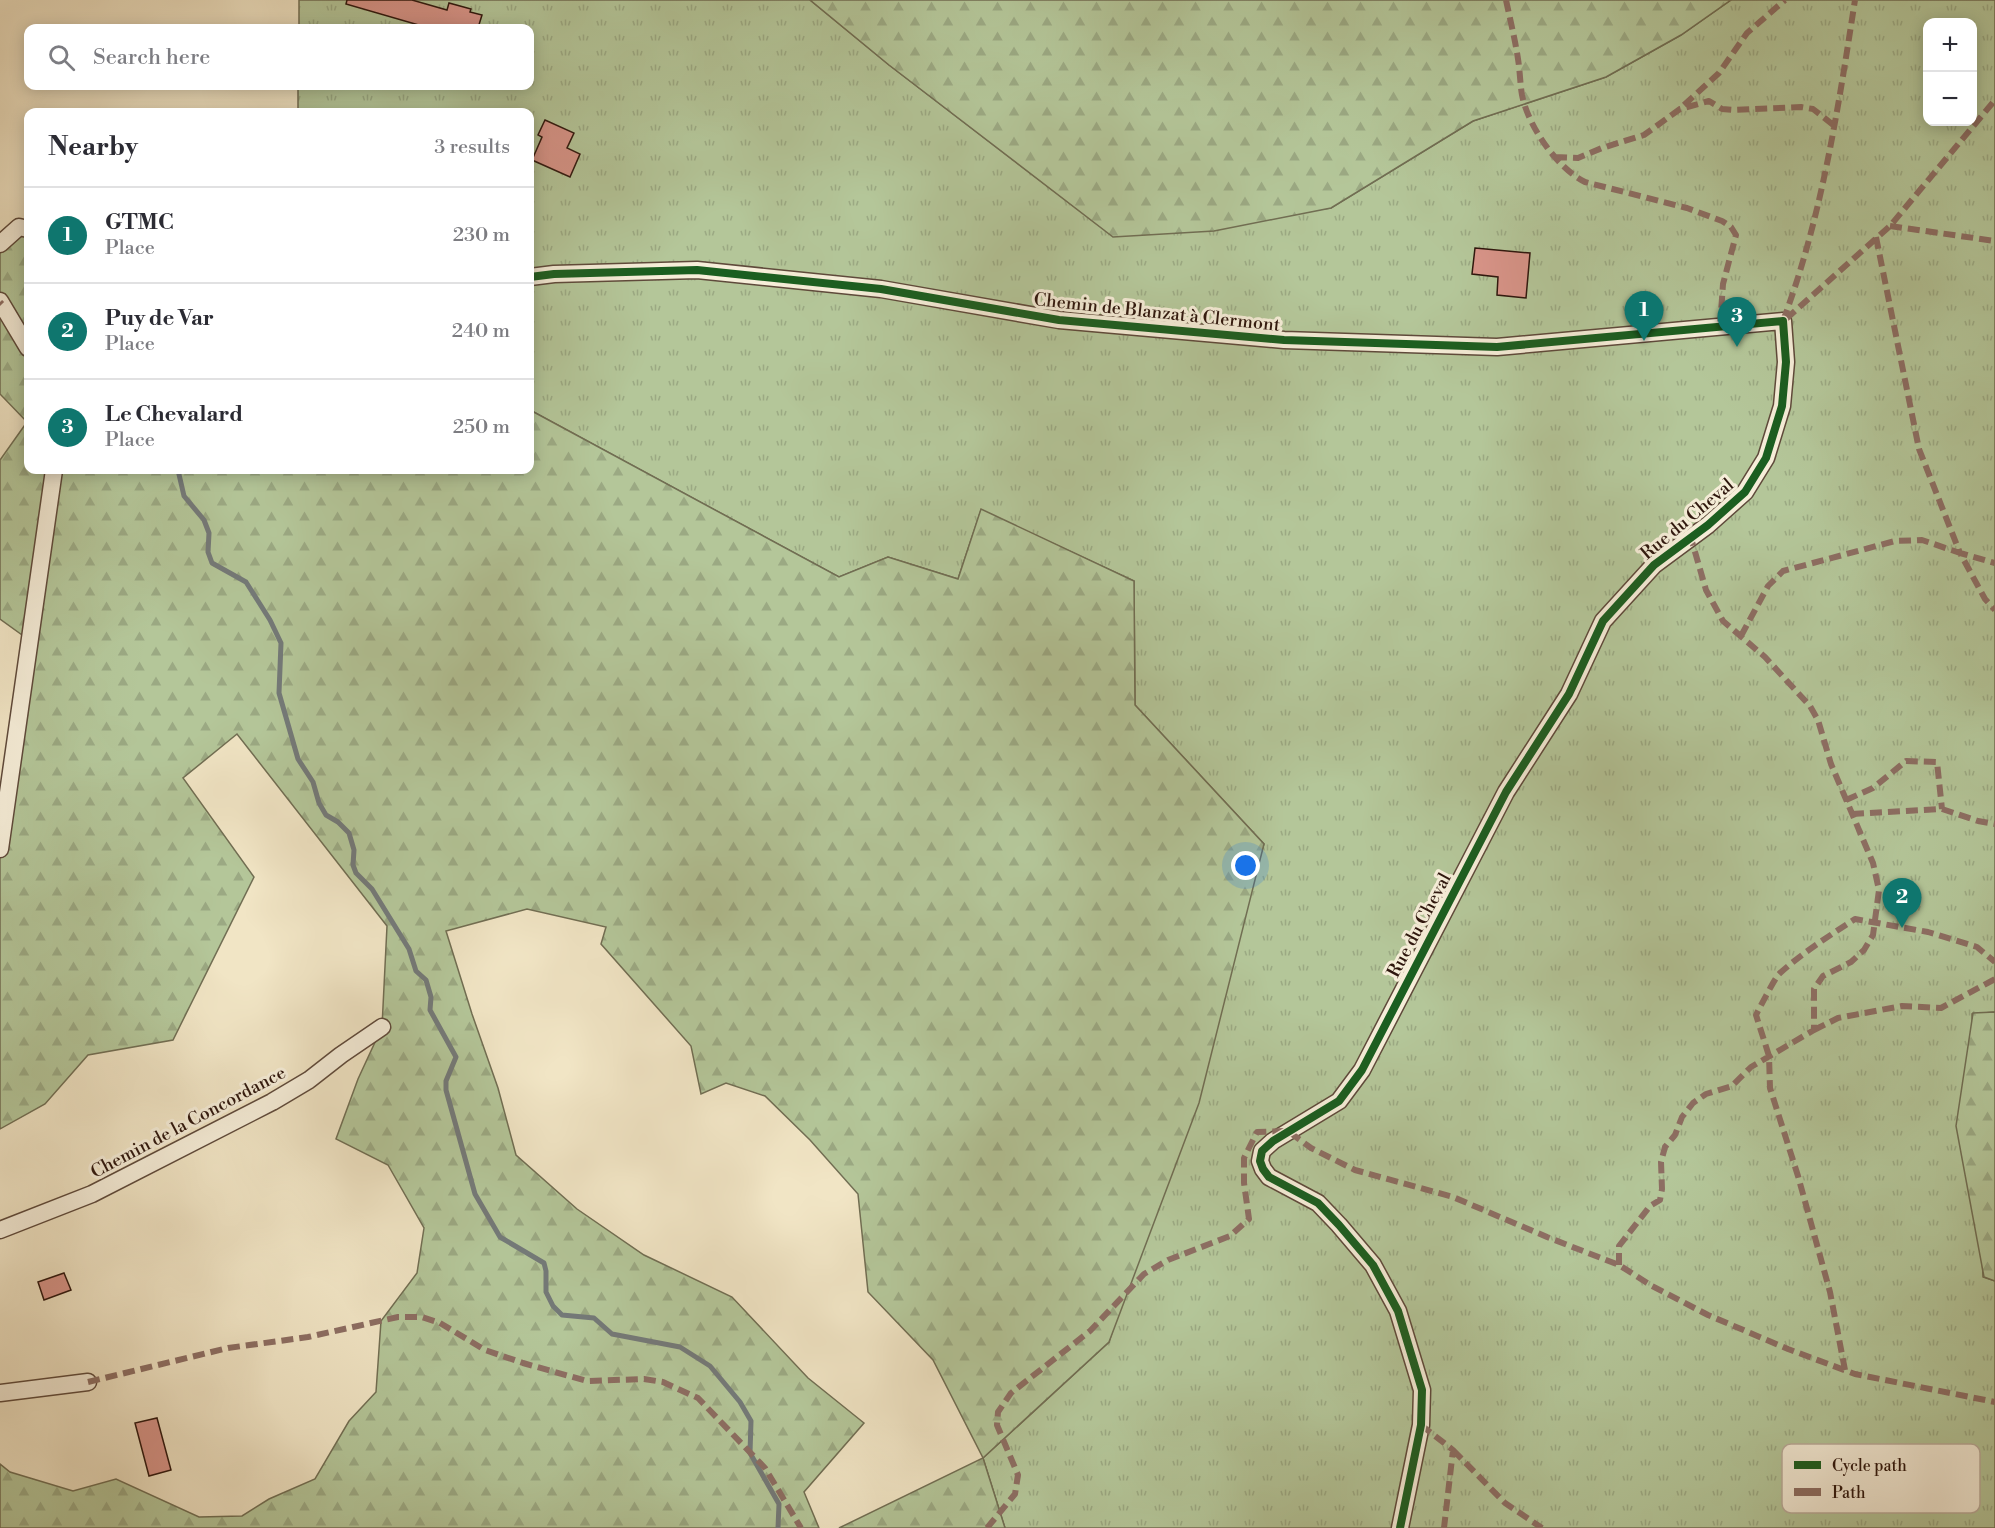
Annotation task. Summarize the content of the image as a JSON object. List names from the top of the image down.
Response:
{
  "streets": {
    "street": ["Chemin de Blanzat à Clermont", "Rue du Cheval", "Chemin de la Concordance"]
  },
  "crossings": [
    ["Chemin de Blanzat à Clermont", "Rue du Cheval"]
  ],
  "legend": ["Cycle path", "Path"],
  "page": {
    "map_buttons": ["+", "−"],
    "search": "Search here",
    "heading": ["Nearby", "3 results"],
    "list": [
      {
        "mark": "1",
        "name": "GTMC",
        "note": "Place",
        "value": "230 m"
      },
      {
        "mark": "2",
        "name": "Puy de Var",
        "note": "Place",
        "value": "240 m"
      },
      {
        "mark": "3",
        "name": "Le Chevalard",
        "note": "Place",
        "value": "250 m"
      }
    ],
    "pins": ["1", "3", "2"]
  }
}
